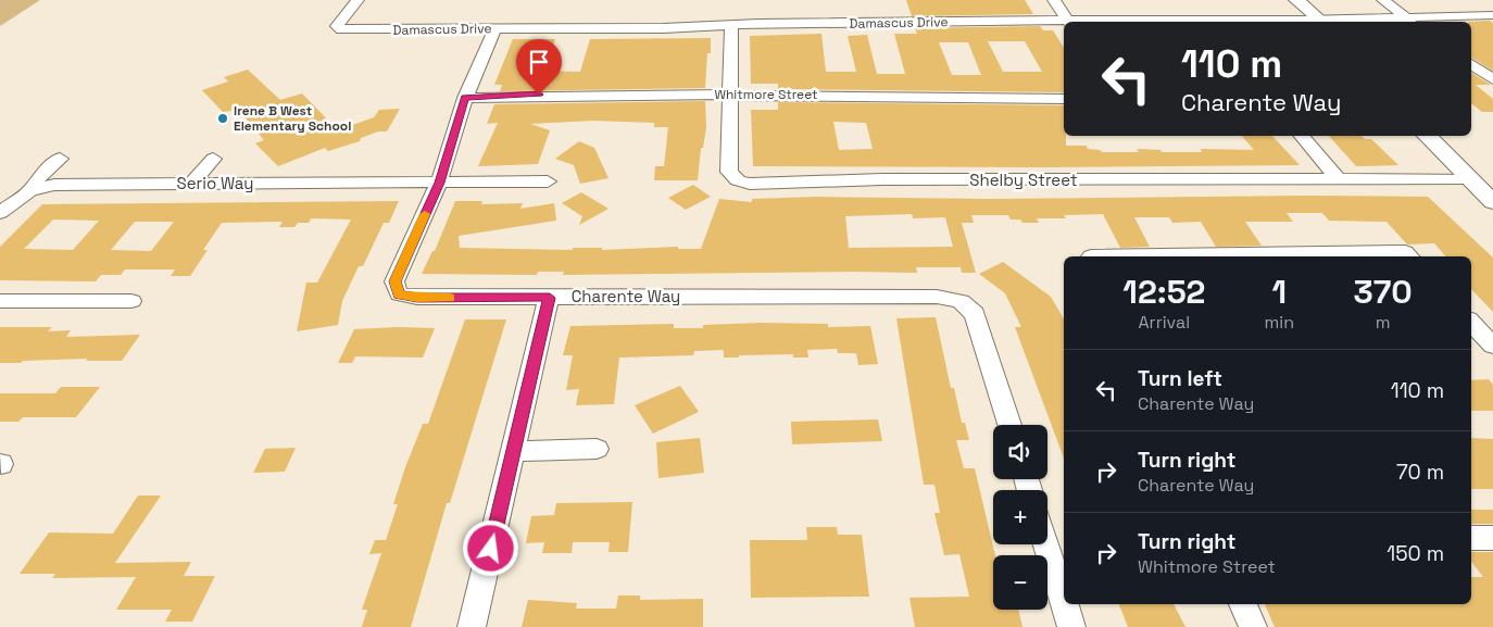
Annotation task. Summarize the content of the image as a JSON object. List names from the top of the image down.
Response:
{
  "streets": {
    "street": [
      "Damascus Drive",
      "Whitmore Street",
      "Shelby Street",
      "Serio Way",
      "Charente Way"
    ]
  },
  "crossings": [
    ["Damascus Drive", "Shelby Street"],
    ["Damascus Drive", "Charente Way"],
    ["Whitmore Street", "Shelby Street"],
    ["Whitmore Street", "Charente Way"],
    ["Serio Way", "Charente Way"]
  ],
  "places": ["Irene B West Elementary School"],
  "page": {
    "turn": ["110 m", "Charente Way"],
    "eta": [
      "12:52",
      "Arrival",
      "1",
      "min",
      "370",
      "m"
    ],
    "list": [
      {
        "name": "Turn left",
        "note": "Charente Way",
        "value": "110 m"
      },
      {
        "name": "Turn right",
        "note": "Charente Way",
        "value": "70 m"
      },
      {
        "name": "Turn right",
        "note": "Whitmore Street",
        "value": "150 m"
      }
    ],
    "map_buttons": ["+", "−"]
  }
}
